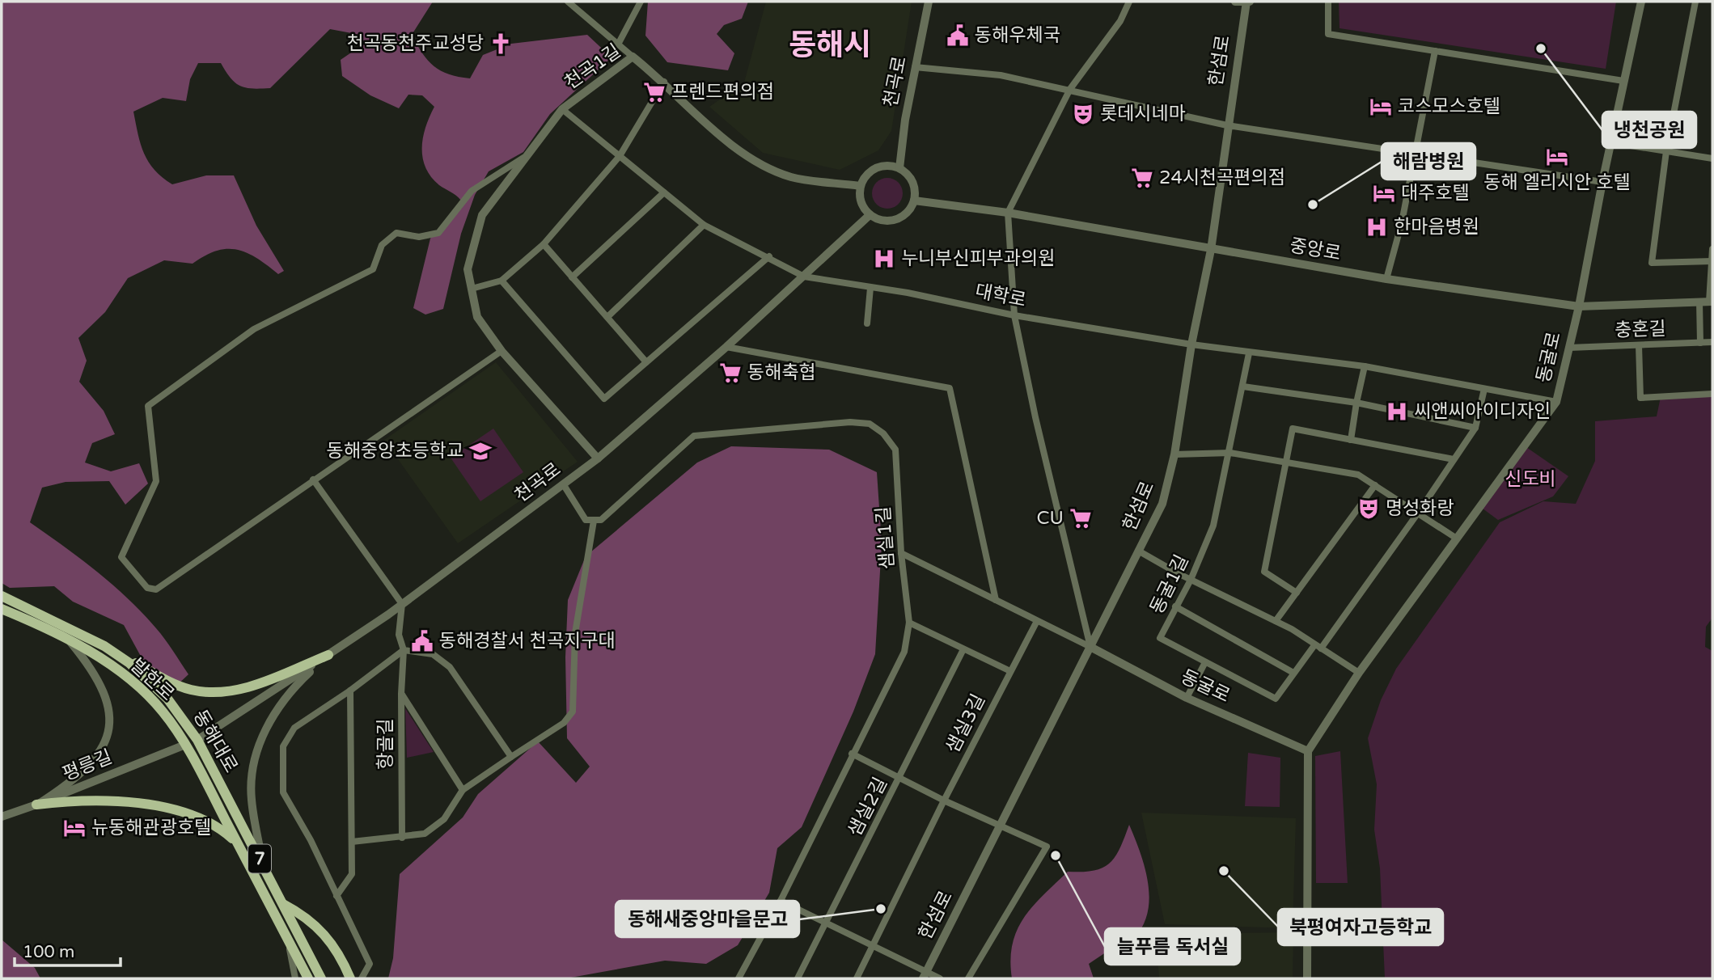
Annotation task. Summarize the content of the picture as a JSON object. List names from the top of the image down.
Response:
{
  "streets": {
    "main road": ["발한로", "동해대로", "7"],
    "street": [
      "한섬로",
      "천곡1길",
      "천곡로",
      "중앙로",
      "대학로",
      "충혼길",
      "동굴로",
      "샘실1길",
      "동굴1길",
      "샘실3길",
      "항골길",
      "평릉길",
      "샘실2길"
    ]
  },
  "crossings": [
    ["한섬로", "중앙로"],
    ["한섬로", "대학로"],
    ["한섬로", "동굴로"],
    ["천곡1길", "천곡로"],
    ["천곡1길", "중앙로"],
    ["천곡1길", "대학로"],
    ["천곡로", "중앙로"],
    ["천곡로", "대학로"],
    ["천곡로", "동해대로"],
    ["천곡로", "항골길"],
    ["중앙로", "동굴로"],
    ["대학로", "동굴로"],
    ["대학로", "동굴1길"],
    ["충혼길", "동굴로"],
    ["발한로", "평릉길"]
  ],
  "districts": ["동해시"],
  "parks": ["신도비"],
  "places": {
    "public building": ["동해우체국", "동해경찰서 천곡지구대"],
    "church": ["천곡동천주교성당"],
    "other": [
      "냉천공원",
      "해람병원",
      "늘푸름 독서실",
      "북평여자고등학교",
      "동해새중앙마을문고"
    ],
    "supermarket": [
      "프렌드편의점",
      "24시천곡편의점",
      "동해축협",
      "CU"
    ],
    "hotel": [
      "코스모스호텔",
      "동해 엘리시안 호텔",
      "대주호텔",
      "뉴동해관광호텔"
    ],
    "theatre": ["롯데시네마", "명성화랑"],
    "hospital": ["한마음병원", "누니부신피부과의원", "씨앤씨아이디자인"],
    "school or university": ["동해중앙초등학교"]
  },
  "scale_bar": "100 m"
}
